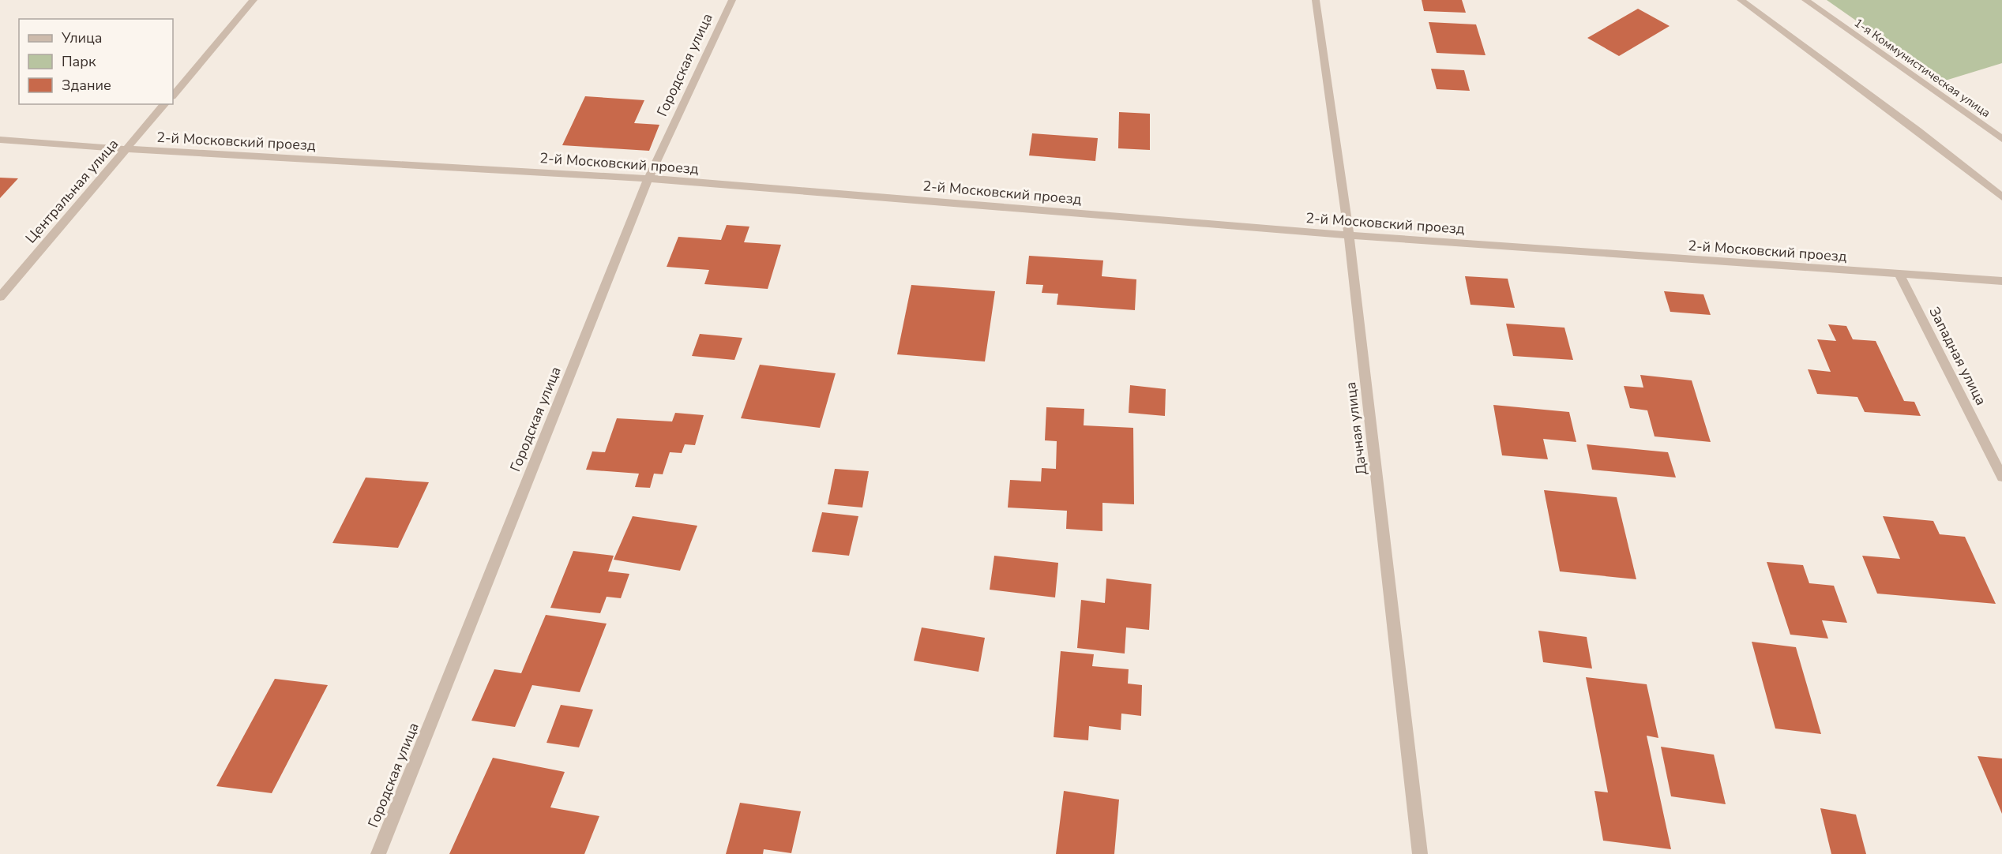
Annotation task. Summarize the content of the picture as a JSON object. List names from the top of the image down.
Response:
{
  "streets": {
    "street": [
      "Городская улица",
      "1-я Коммунистическая улица",
      "2-й Московский проезд",
      "Центральная улица",
      "Западная улица",
      "Дачная улица"
    ]
  },
  "crossings": [
    ["Городская улица", "2-й Московский проезд"],
    ["2-й Московский проезд", "Центральная улица"],
    ["2-й Московский проезд", "Западная улица"],
    ["2-й Московский проезд", "Дачная улица"]
  ],
  "legend": ["Улица", "Парк", "Здание"]
}
